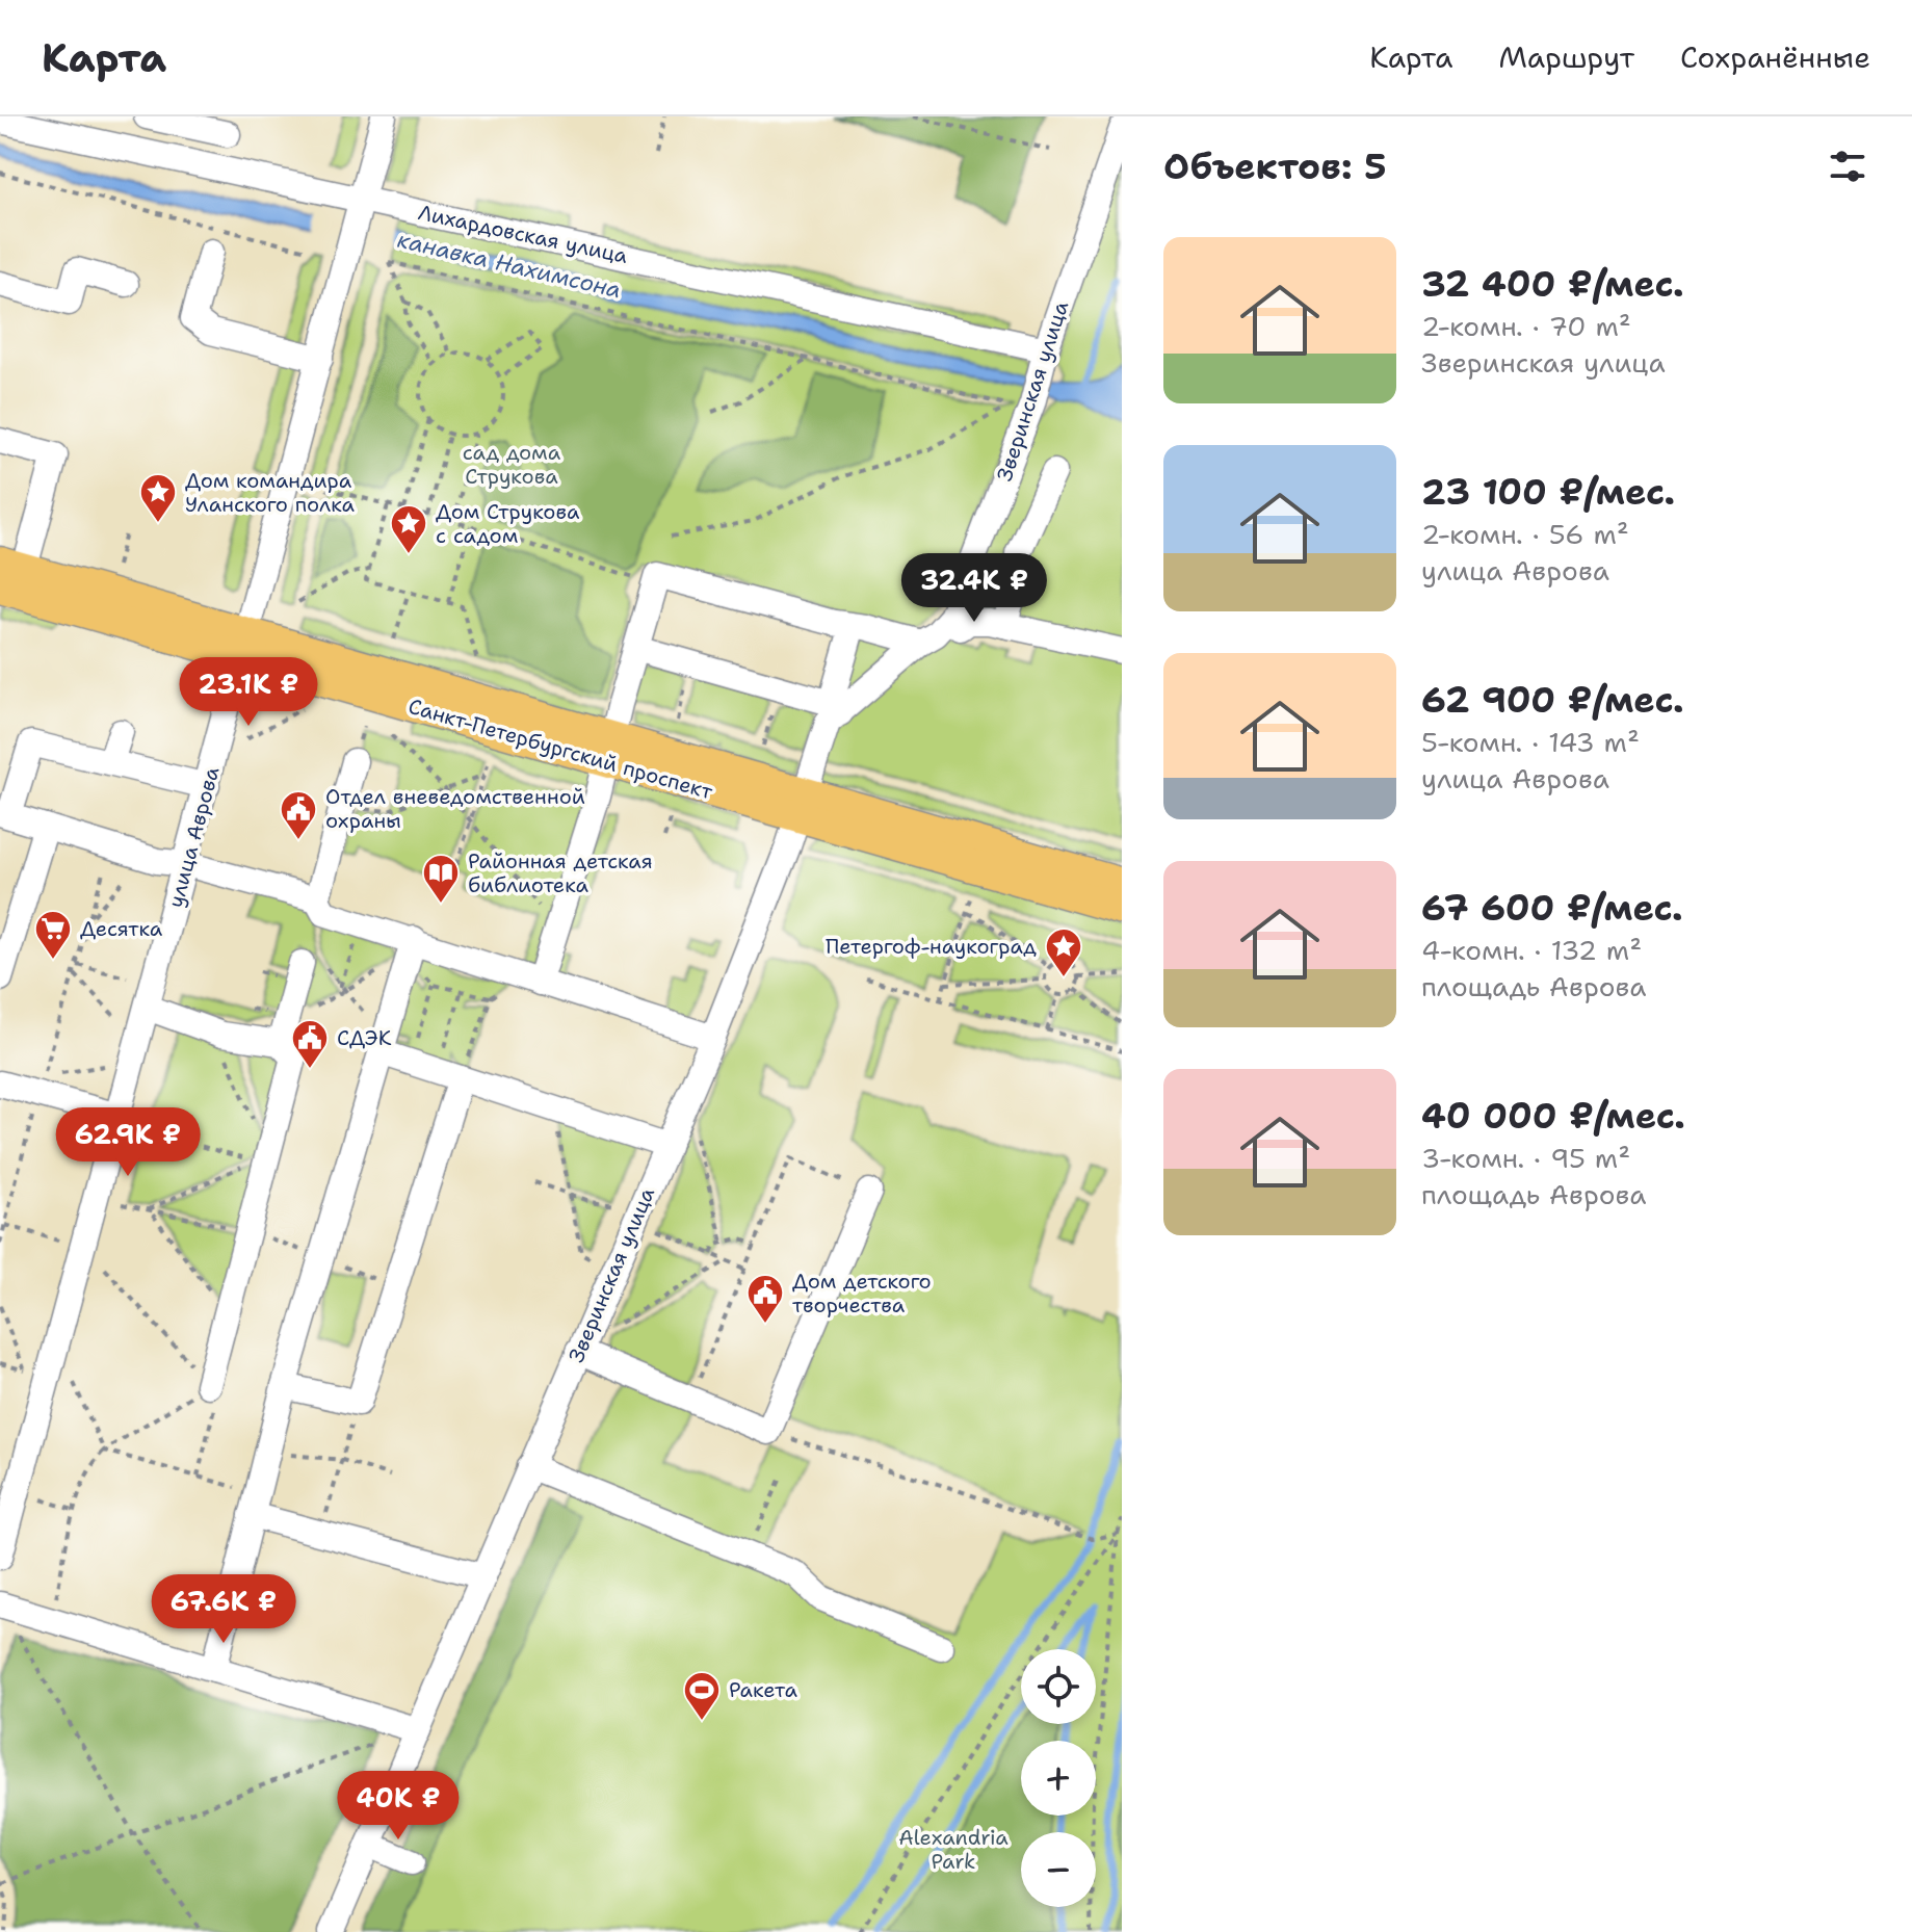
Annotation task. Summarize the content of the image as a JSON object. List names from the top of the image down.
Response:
{
  "streets": {
    "main road": ["Санкт-Петербургский проспект"],
    "street": ["Лихардовская улица", "Зверинская улица", "улица Аврова"]
  },
  "crossings": [
    ["Лихардовская улица", "Зверинская улица"],
    ["Лихардовская улица", "улица Аврова"],
    ["Зверинская улица", "Санкт-Петербургский проспект"],
    ["Санкт-Петербургский проспект", "улица Аврова"]
  ],
  "water": ["канавка Нахимсона"],
  "parks": ["сад дома Струкова", "Alexandria Park"],
  "places": {
    "place": ["Дом командира Уланского полка", "Дом Струкова с садом", "Петергоф-наукоград"],
    "public building": ["Отдел вневедомственной охраны", "СДЭК", "Дом детского творчества"],
    "library": ["Районная детская библиотека"],
    "supermarket": ["Десятка"],
    "sports": ["Ракета"]
  },
  "page": {
    "header": "Карта",
    "nav": ["Карта", "Маршрут", "Сохранённые"],
    "heading": "Объектов: 5",
    "list": [
      {
        "name": "32 400 ₽/мес.",
        "note": "2-комн. · 70 m² · Зверинская улица"
      },
      {
        "name": "23 100 ₽/мес.",
        "note": "2-комн. · 56 m² · улица Аврова"
      },
      {
        "name": "62 900 ₽/мес.",
        "note": "5-комн. · 143 m² · улица Аврова"
      },
      {
        "name": "67 600 ₽/мес.",
        "note": "4-комн. · 132 m² · площадь Аврова"
      },
      {
        "name": "40 000 ₽/мес.",
        "note": "3-комн. · 95 m² · площадь Аврова"
      }
    ],
    "price": [
      "32.4K ₽",
      "23.1K ₽",
      "62.9K ₽",
      "67.6K ₽",
      "40K ₽"
    ],
    "map_buttons": ["+", "−"]
  }
}
